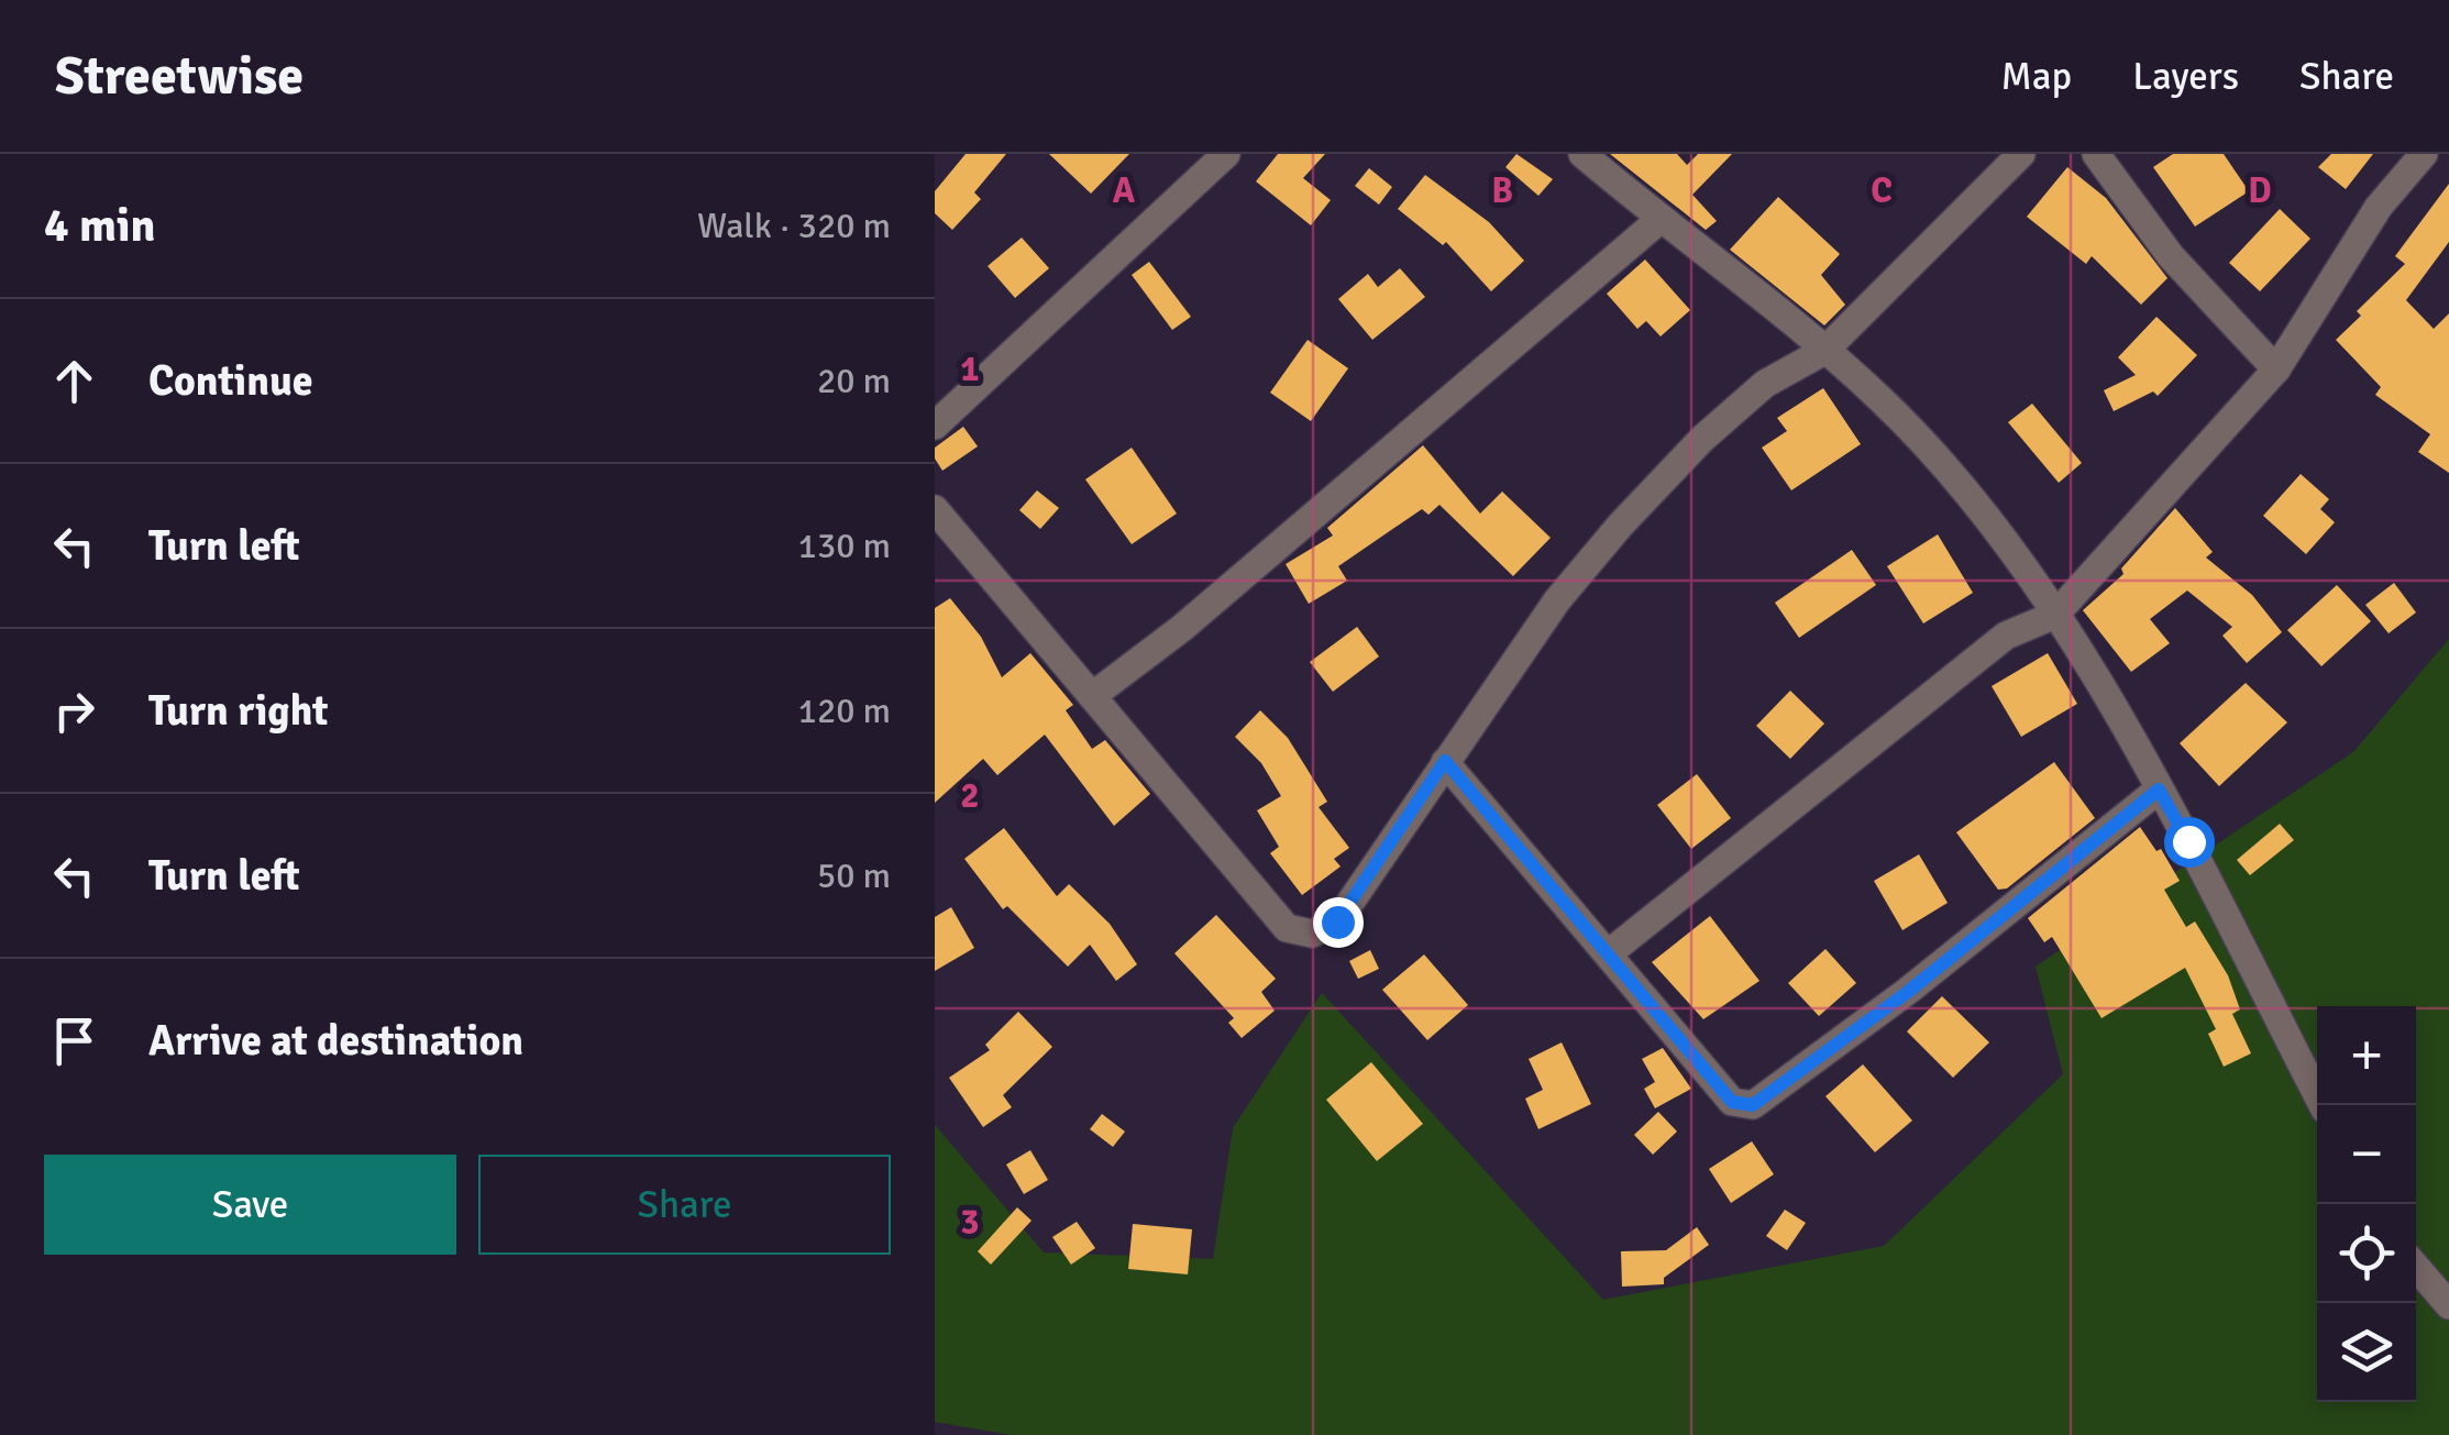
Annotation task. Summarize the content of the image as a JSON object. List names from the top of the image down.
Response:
{
  "page": {
    "header": "Streetwise",
    "nav": ["Map", "Layers", "Share"],
    "heading": ["4 min", "Walk · 320 m"],
    "list": [
      ["Continue", "20 m"],
      ["Turn left", "130 m"],
      ["Turn right", "120 m"],
      ["Turn left", "50 m"],
      "Arrive at destination"
    ],
    "map_buttons": ["+", "−"],
    "buttons": ["Save", "Share"]
  },
  "grid": {
    "columns": [
      "A",
      "B",
      "C",
      "D"
    ],
    "rows": ["1", "2", "3"]
  }
}
